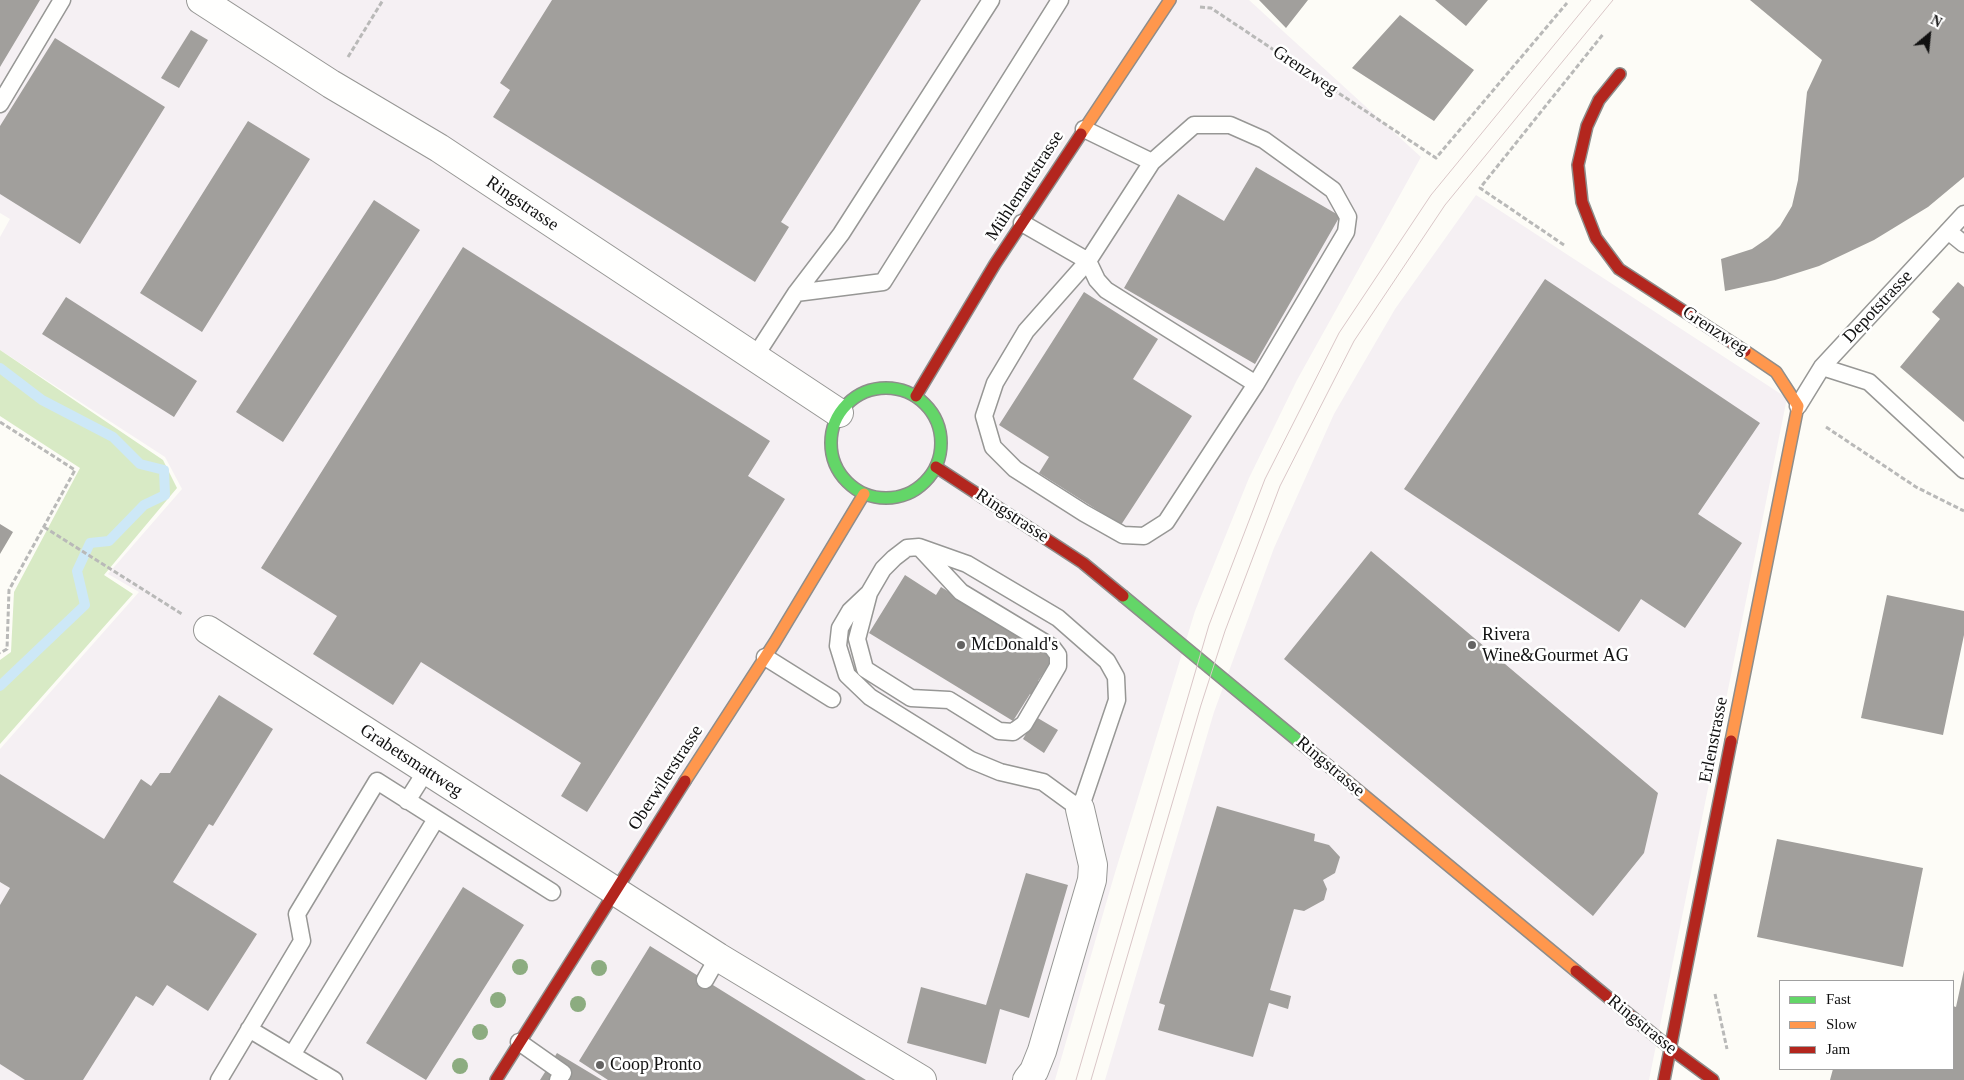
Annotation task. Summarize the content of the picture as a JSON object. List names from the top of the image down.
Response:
{
  "streets": {
    "street": [
      "Grenzweg",
      "Mühlemattstrasse",
      "Ringstrasse",
      "Erlenstrasse",
      "Grabetsmattweg",
      "Oberwilerstrasse"
    ],
    "lane": ["Depotstrasse"]
  },
  "crossings": [
    ["Grenzweg", "Mühlemattstrasse"],
    ["Grenzweg", "Depotstrasse"],
    ["Grenzweg", "Erlenstrasse"],
    ["Mühlemattstrasse", "Ringstrasse"],
    ["Mühlemattstrasse", "Oberwilerstrasse"],
    ["Ringstrasse", "Erlenstrasse"],
    ["Ringstrasse", "Oberwilerstrasse"],
    ["Depotstrasse", "Erlenstrasse"],
    ["Grabetsmattweg", "Oberwilerstrasse"]
  ],
  "places": ["McDonald's", "Rivera Wine&Gourmet AG", "Coop Pronto"],
  "legend": ["Fast", "Slow", "Jam"],
  "north": "top right"
}
